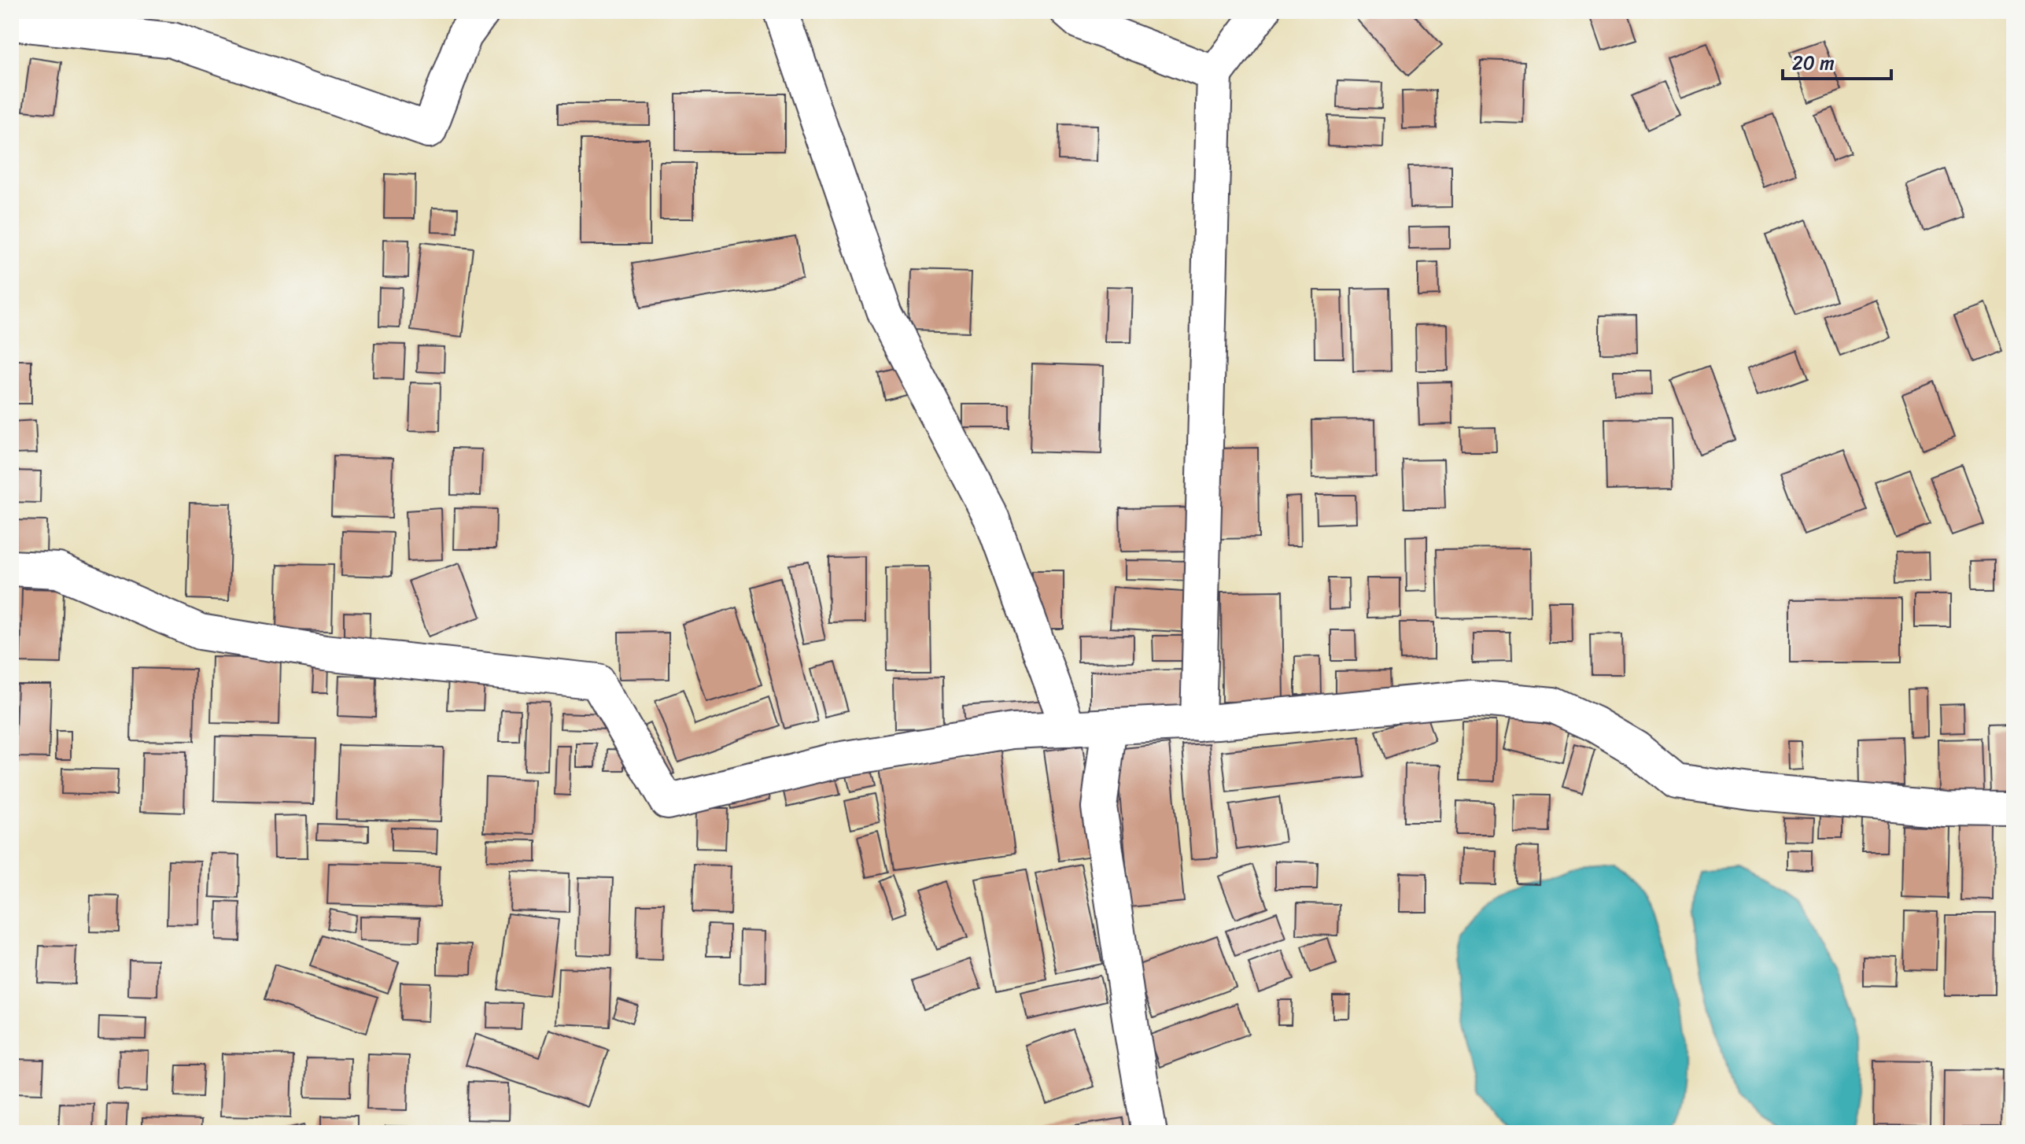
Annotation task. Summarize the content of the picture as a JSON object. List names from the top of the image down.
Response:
{
  "scale_bar": "20 m"
}
